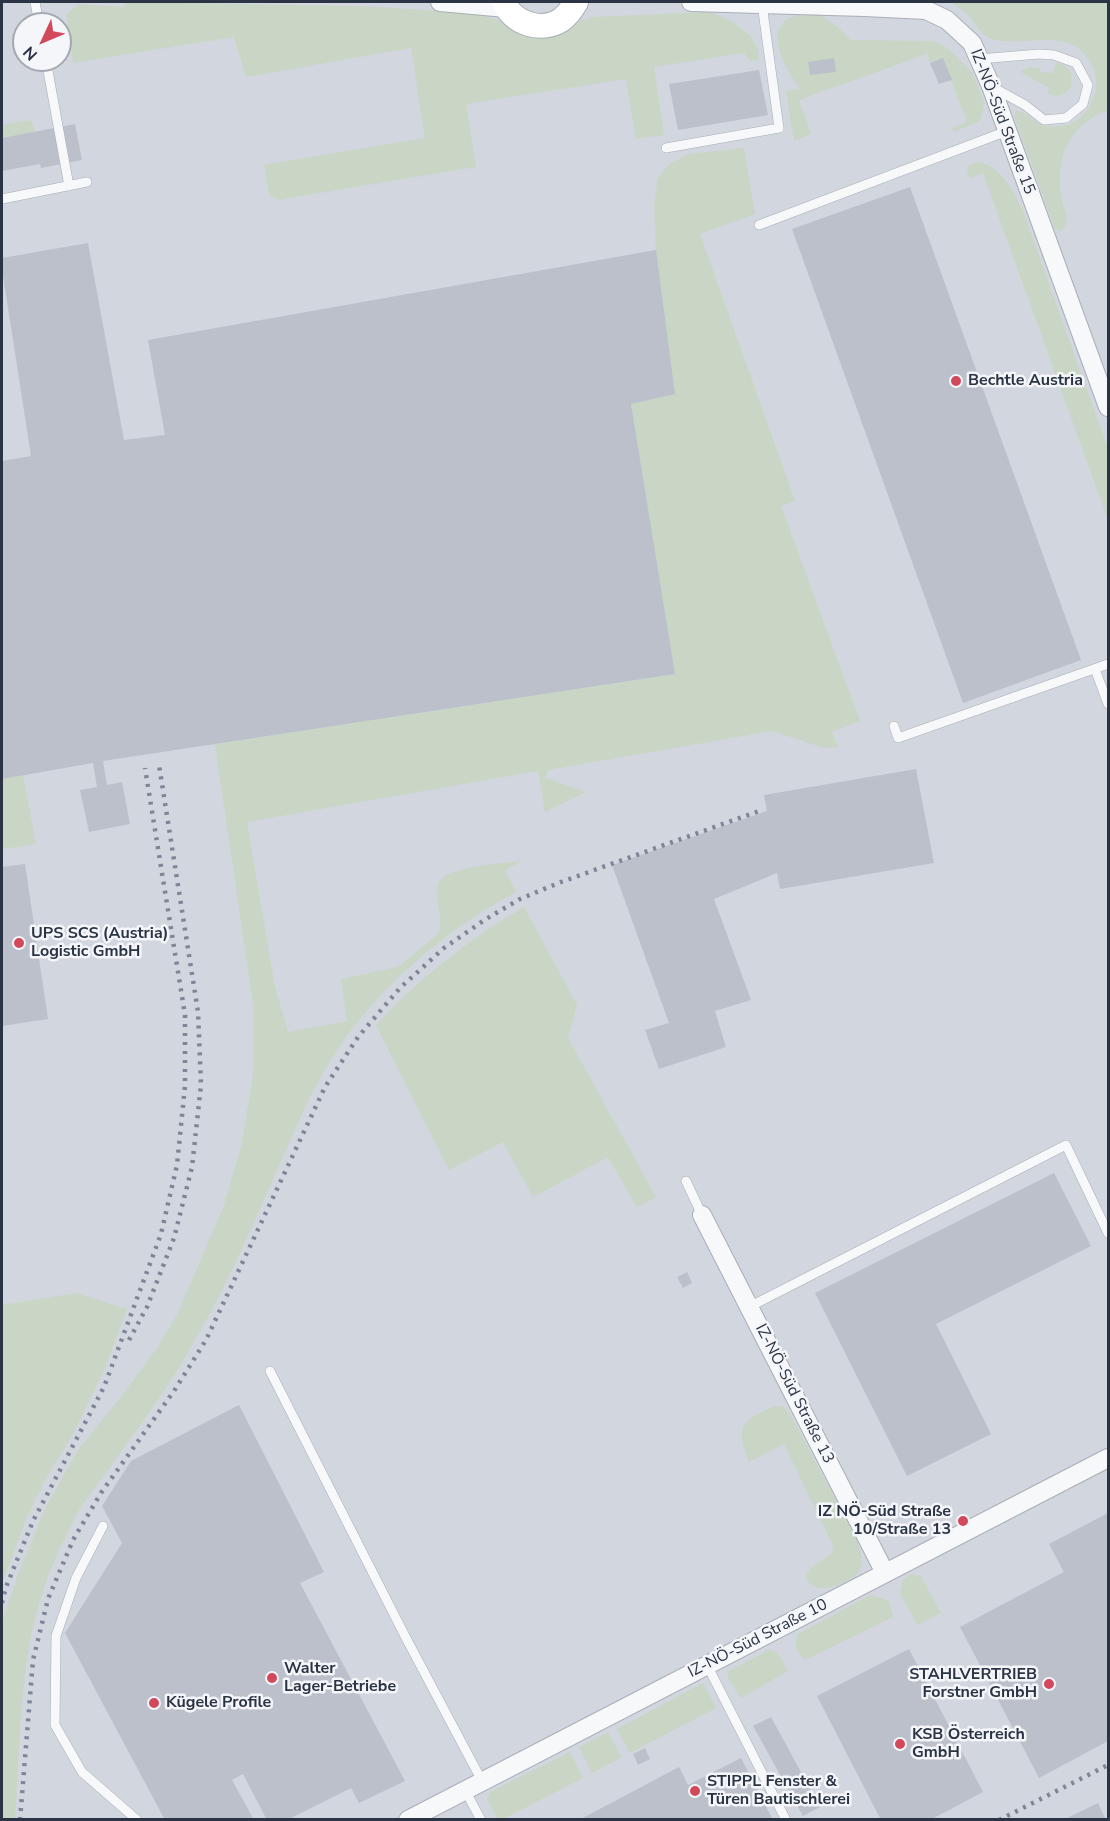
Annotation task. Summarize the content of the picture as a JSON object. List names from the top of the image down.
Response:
{
  "streets": {
    "street": ["IZ-NÖ-Süd Straße 15", "IZ-NÖ-Süd Straße 13", "IZ-NÖ-Süd Straße 10"]
  },
  "crossings": [
    ["IZ-NÖ-Süd Straße 13", "IZ-NÖ-Süd Straße 10"]
  ],
  "places": [
    "Bechtle Austria",
    "UPS SCS (Austria) Logistic GmbH",
    "IZ NÖ-Süd Straße 10/Straße 13",
    "Walter Lager-Betriebe",
    "STAHLVERTRIEB Forstner GmbH",
    "Kügele Profile",
    "KSB Österreich GmbH",
    "STIPPL Fenster & Türen Bautischlerei"
  ],
  "north": "bottom left"
}
